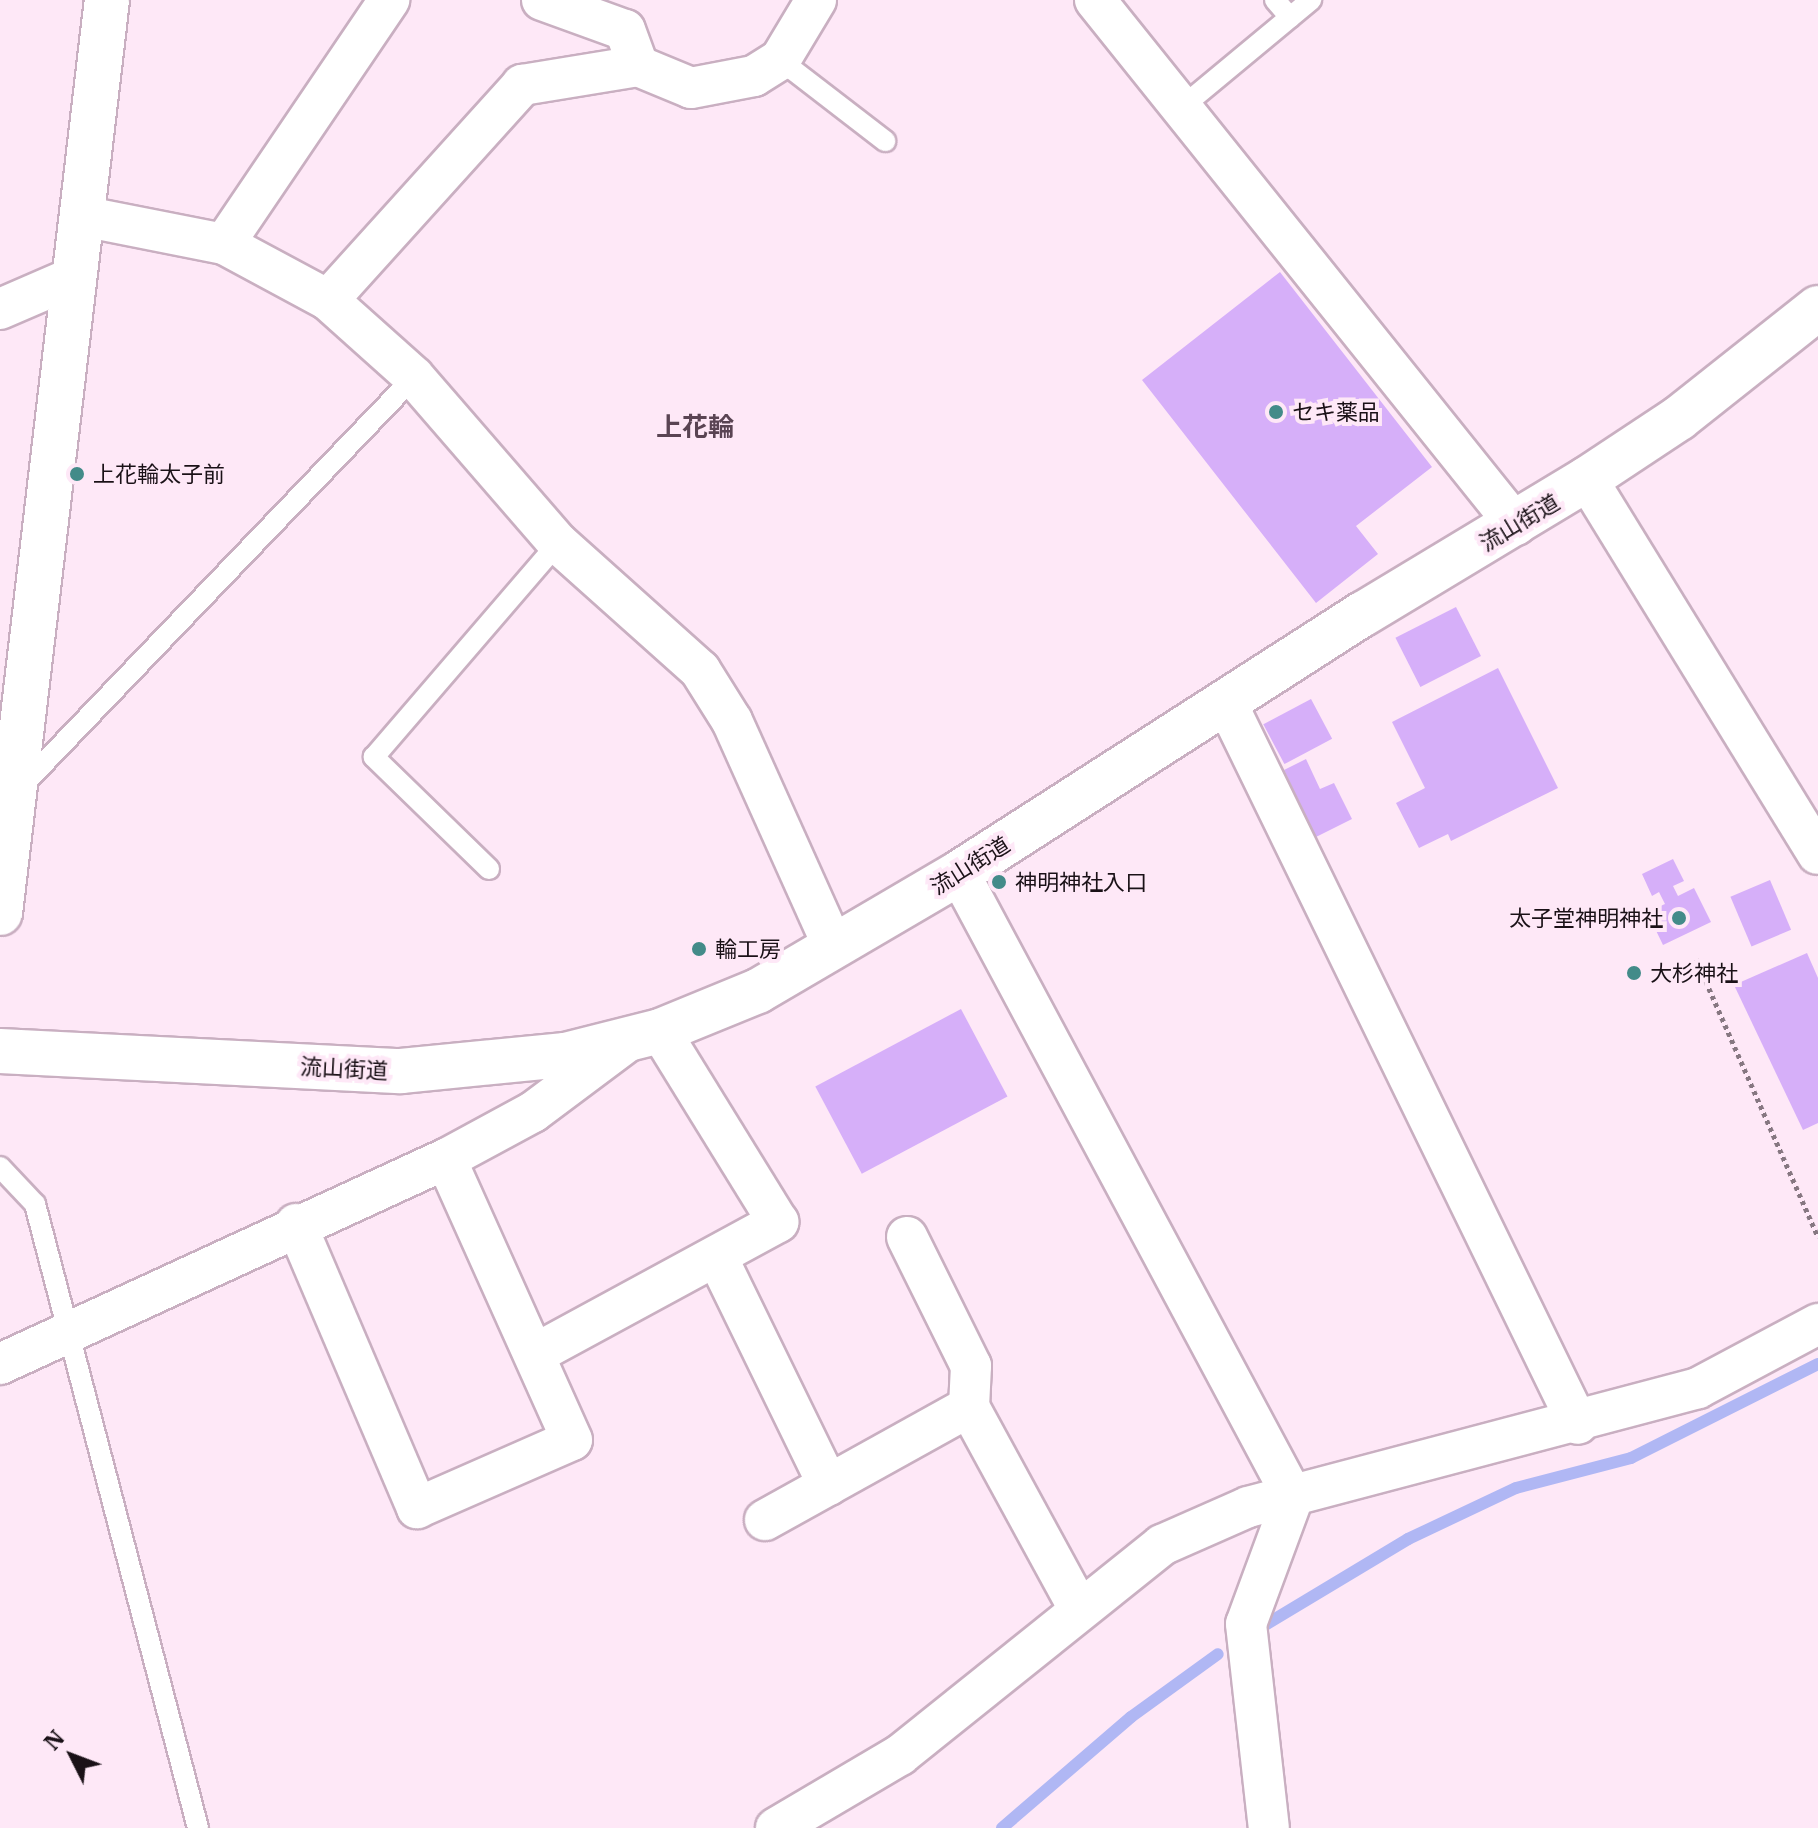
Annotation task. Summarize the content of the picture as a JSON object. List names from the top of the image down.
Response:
{
  "streets": {
    "street": ["流山街道"]
  },
  "districts": ["上花輪"],
  "places": [
    "セキ薬品",
    "上花輪太子前",
    "神明神社入口",
    "太子堂神明神社",
    "輪工房",
    "大杉神社"
  ],
  "north": "top left"
}
